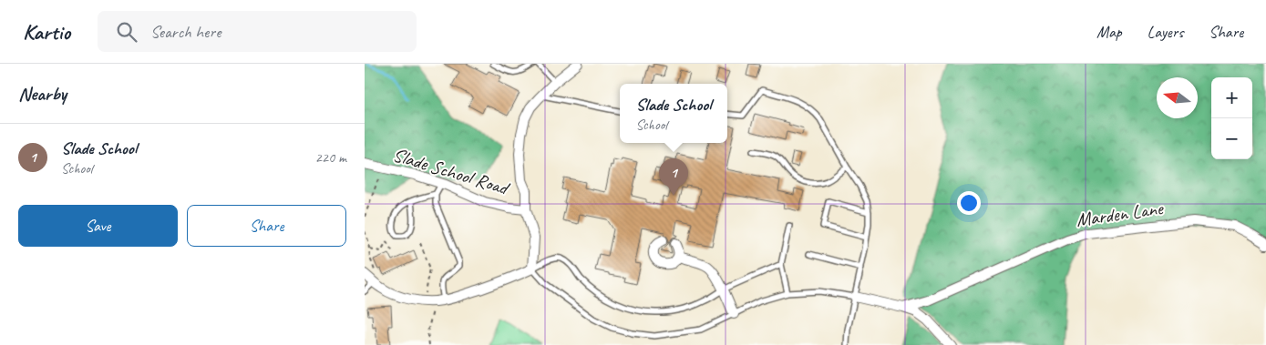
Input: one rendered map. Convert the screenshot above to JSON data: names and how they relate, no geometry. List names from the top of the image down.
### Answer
{
  "streets": {
    "street": ["Slade School Road", "Marden Lane"]
  },
  "north": "left",
  "page": {
    "header": "Kartio",
    "search": "Search here",
    "nav": ["Map", "Layers", "Share"],
    "heading": "Nearby",
    "map_buttons": ["+", "−"],
    "popup": ["Slade School", "School"],
    "list": [
      {
        "mark": "1",
        "name": "Slade School",
        "note": "School",
        "value": "220 m"
      }
    ],
    "pins": "1",
    "buttons": ["Save", "Share"]
  }
}
